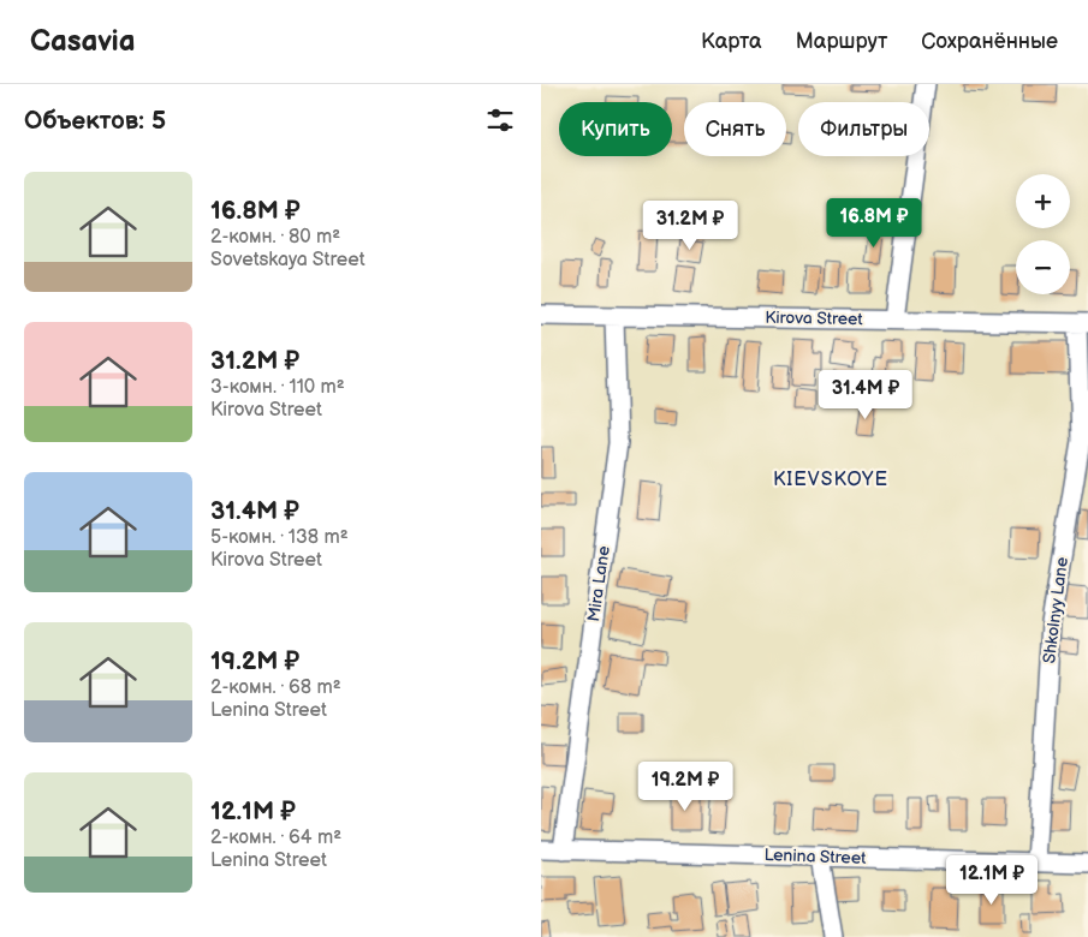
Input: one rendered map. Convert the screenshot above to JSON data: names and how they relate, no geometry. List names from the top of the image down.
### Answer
{
  "streets": {
    "street": [
      "Kirova Street",
      "Mira Lane",
      "Shkolnyy Lane",
      "Lenina Street"
    ]
  },
  "crossings": [
    ["Kirova Street", "Mira Lane"],
    ["Kirova Street", "Shkolnyy Lane"],
    ["Mira Lane", "Lenina Street"],
    ["Shkolnyy Lane", "Lenina Street"]
  ],
  "districts": ["KIEVSKOYE"],
  "page": {
    "header": "Casavia",
    "nav": ["Карта", "Маршрут", "Сохранённые"],
    "heading": "Объектов: 5",
    "chip": ["Купить", "Снять", "Фильтры"],
    "list": [
      {
        "name": "16.8M ₽",
        "note": "2-комн. · 80 m² · Sovetskaya Street"
      },
      {
        "name": "31.2M ₽",
        "note": "3-комн. · 110 m² · Kirova Street"
      },
      {
        "name": "31.4M ₽",
        "note": "5-комн. · 138 m² · Kirova Street"
      },
      {
        "name": "19.2M ₽",
        "note": "2-комн. · 68 m² · Lenina Street"
      },
      {
        "name": "12.1M ₽",
        "note": "2-комн. · 64 m² · Lenina Street"
      }
    ],
    "map_buttons": ["+", "−"],
    "price": [
      "16.8M ₽",
      "31.2M ₽",
      "31.4M ₽",
      "19.2M ₽",
      "12.1M ₽"
    ]
  }
}
